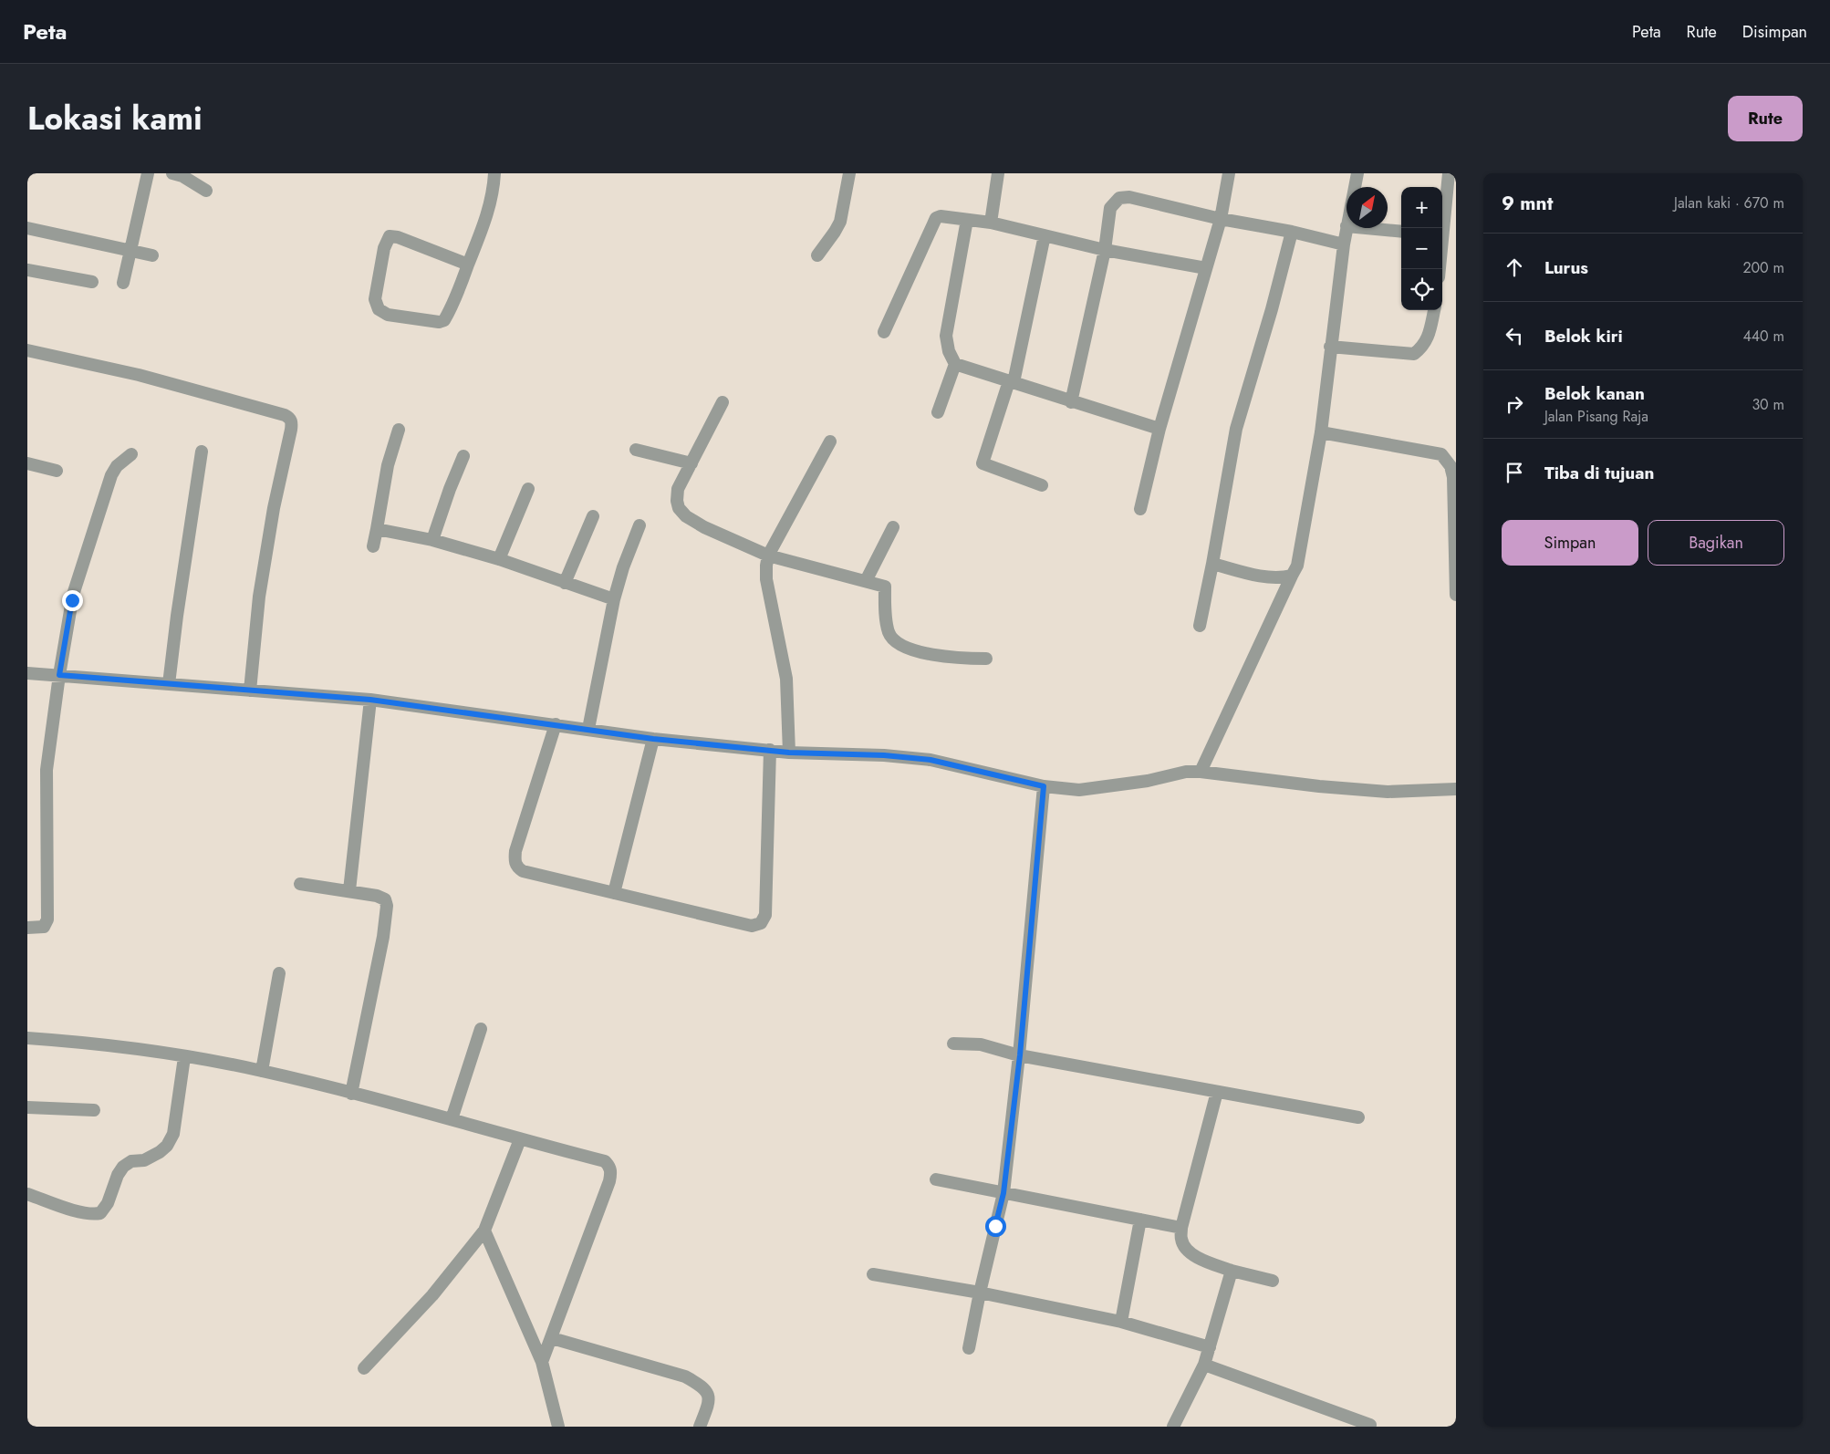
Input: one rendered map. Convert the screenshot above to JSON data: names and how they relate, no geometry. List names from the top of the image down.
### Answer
{
  "north": "top right",
  "page": {
    "header": "Peta",
    "nav": ["Peta", "Rute", "Disimpan"],
    "title": "Lokasi kami",
    "buttons": [
      "Rute",
      ["Simpan", "Bagikan"]
    ],
    "heading": ["9 mnt", "Jalan kaki · 670 m"],
    "map_buttons": ["+", "−"],
    "list": [
      ["Lurus", "200 m"],
      ["Belok kiri", "440 m"],
      ["Belok kanan", "Jalan Pisang Raja", "30 m"],
      "Tiba di tujuan"
    ]
  }
}
